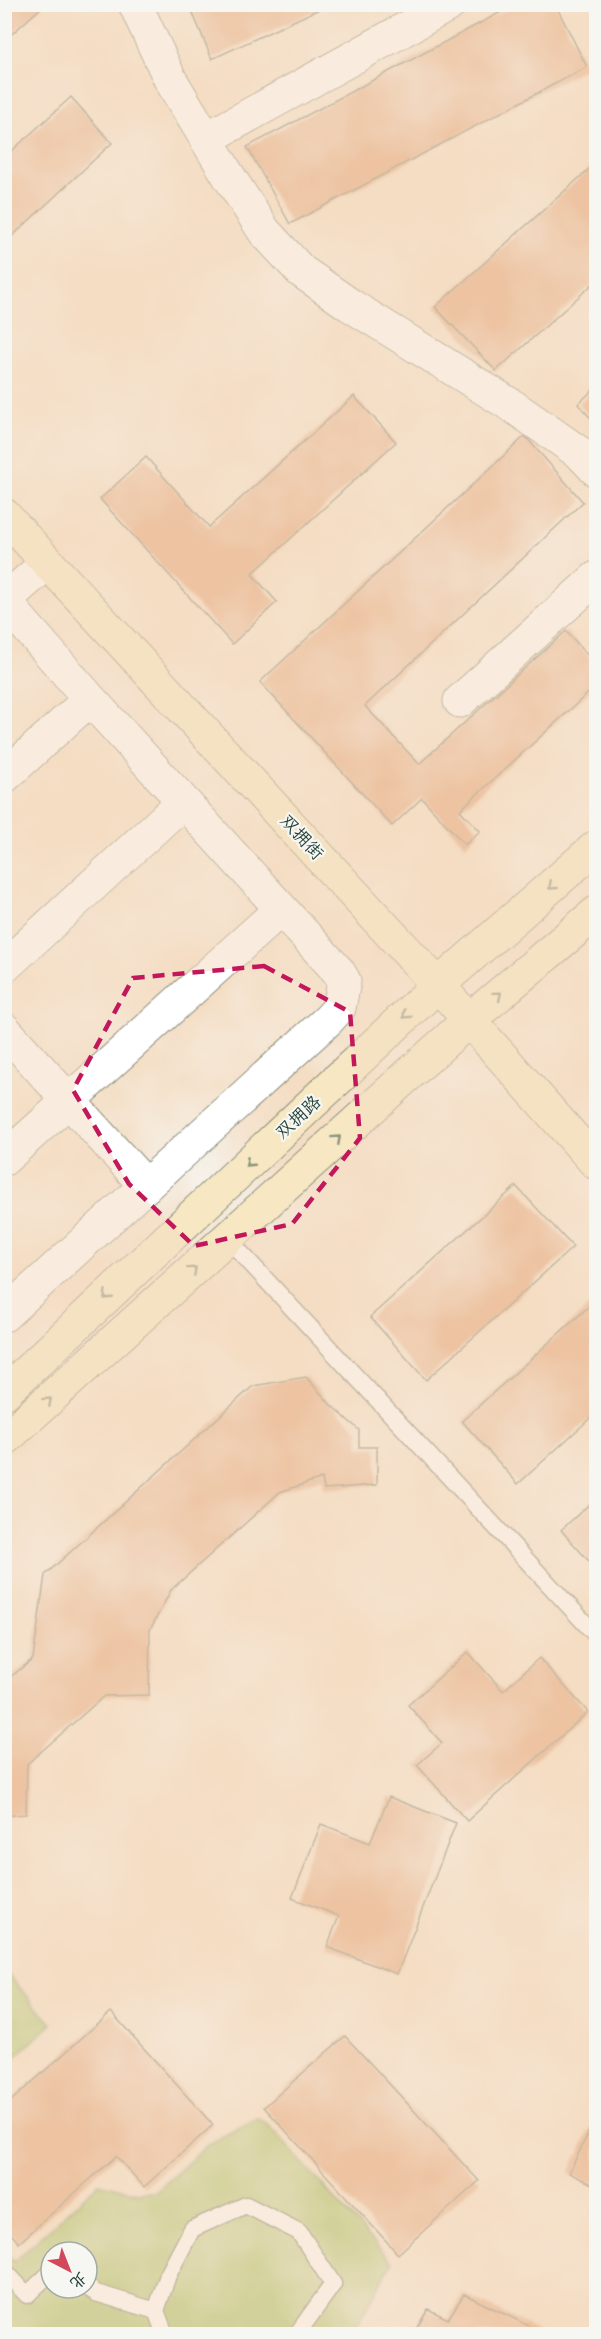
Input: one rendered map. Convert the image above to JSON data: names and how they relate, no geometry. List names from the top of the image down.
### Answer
{
  "streets": {
    "main road": ["双拥街", "双拥路"]
  },
  "crossings": [
    ["双拥街", "双拥路"]
  ],
  "north": "bottom right"
}
